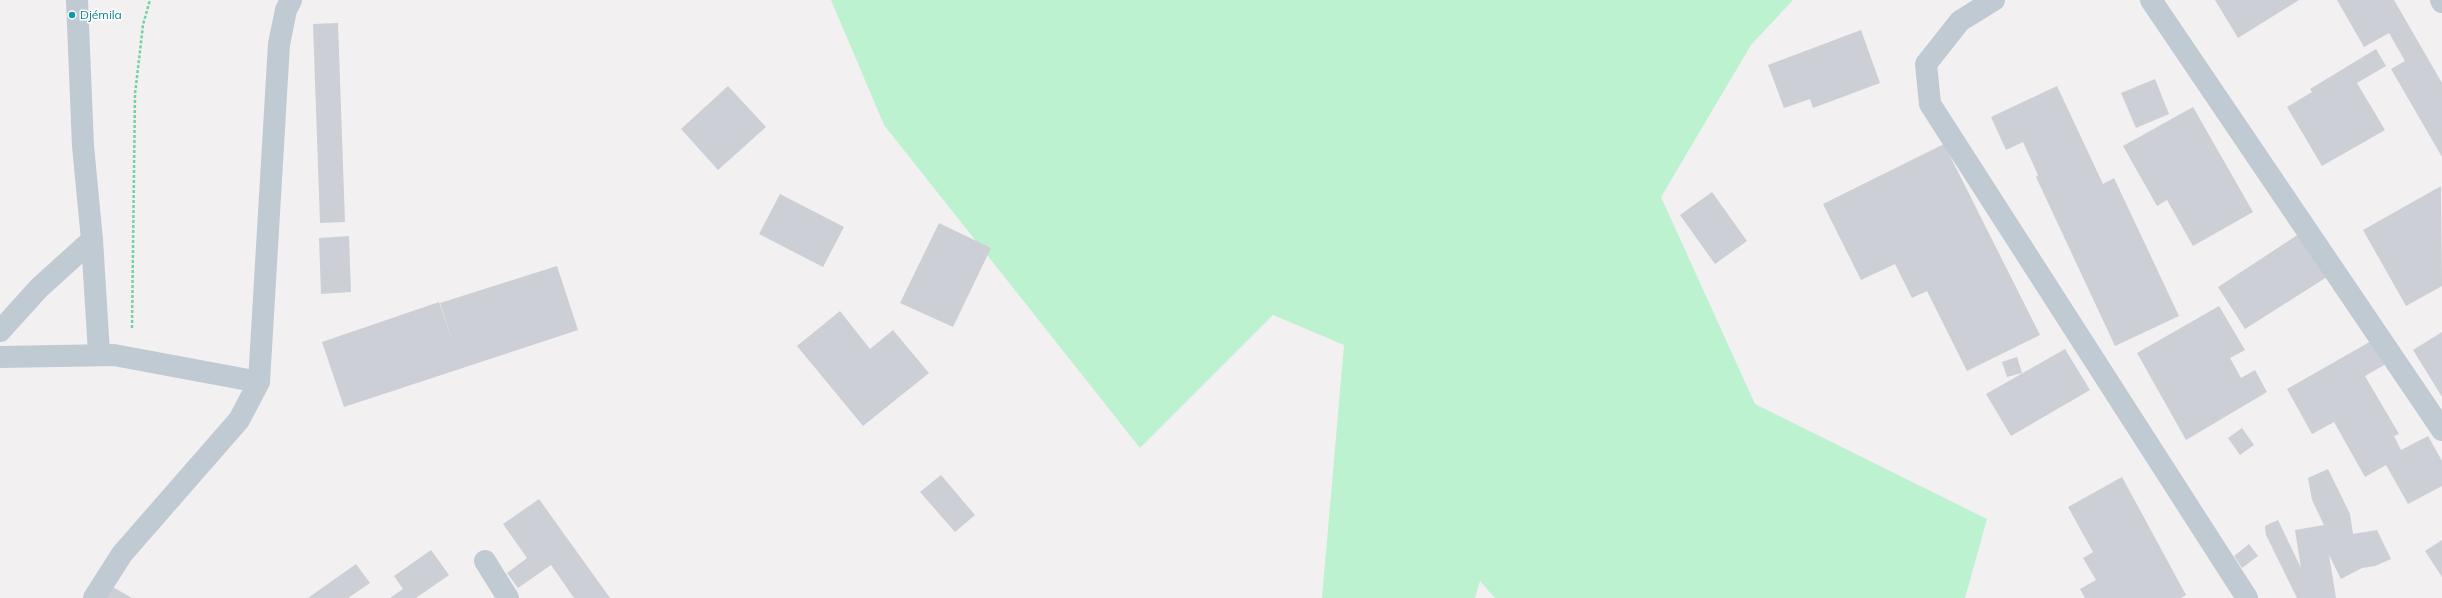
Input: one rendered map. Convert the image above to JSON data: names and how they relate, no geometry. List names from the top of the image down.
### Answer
{
  "places": ["Djémila"]
}
